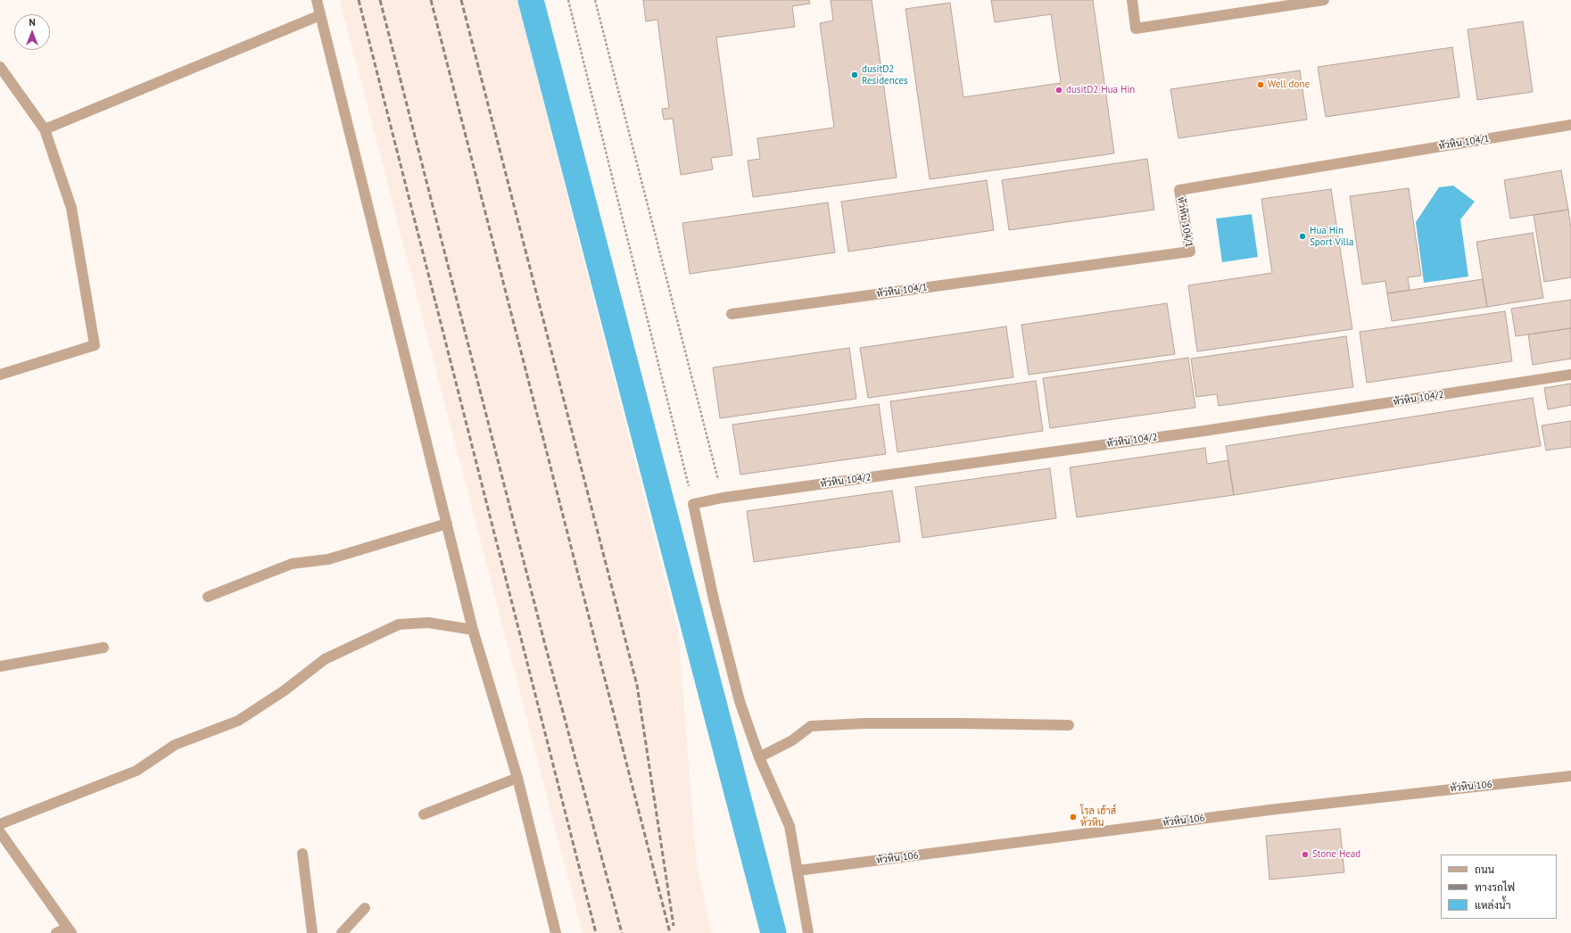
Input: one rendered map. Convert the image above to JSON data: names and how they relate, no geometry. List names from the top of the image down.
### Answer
{
  "streets": {
    "street": ["หัวหิน 104/1", "หัวหิน 104/2", "หัวหิน 106"]
  },
  "places": [
    "dusitD2 Residences",
    "Well done",
    "dusitD2 Hua Hin",
    "Hua Hin Sport Villa",
    "โรล เฮ้าส์ หัวหิน",
    "Stone Head"
  ],
  "legend": ["ถนน", "ทางรถไฟ", "แหล่งน้ำ"],
  "north": "top"
}
